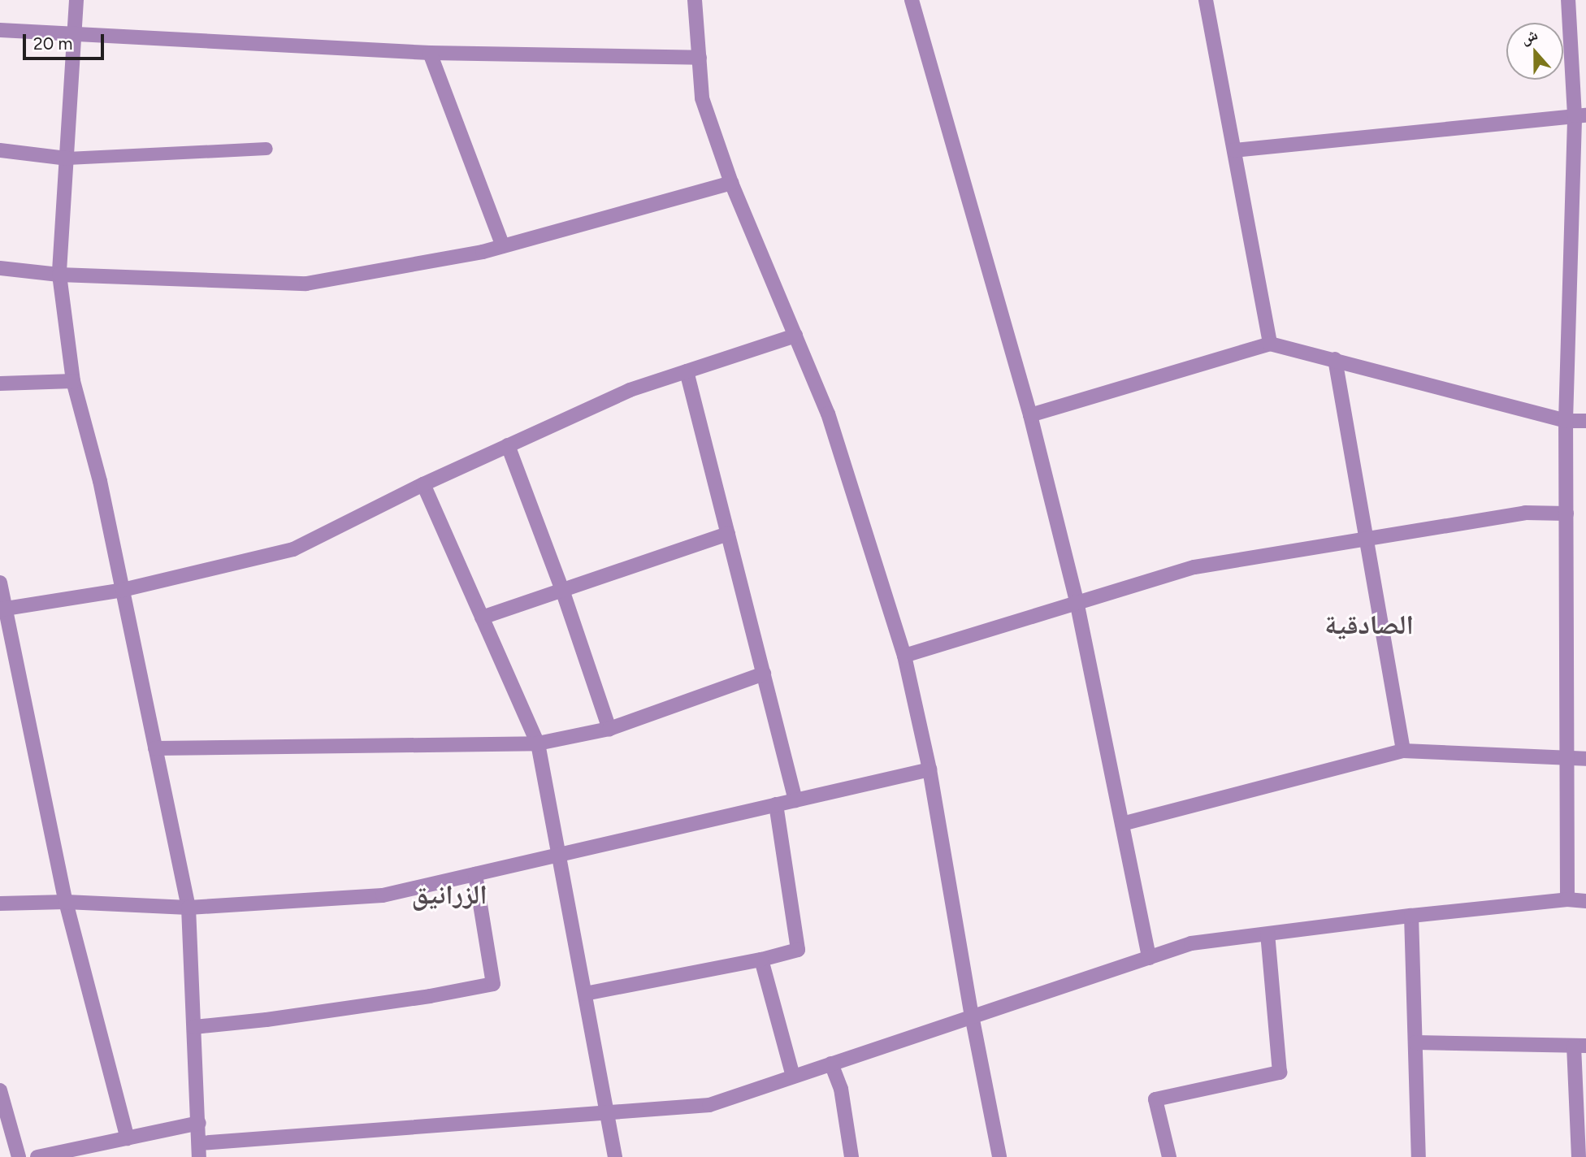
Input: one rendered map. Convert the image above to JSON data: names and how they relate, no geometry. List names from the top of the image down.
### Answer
{
  "districts": ["الصادقية", "الزرانيق"],
  "scale_bar": "20 m",
  "north": "top"
}
